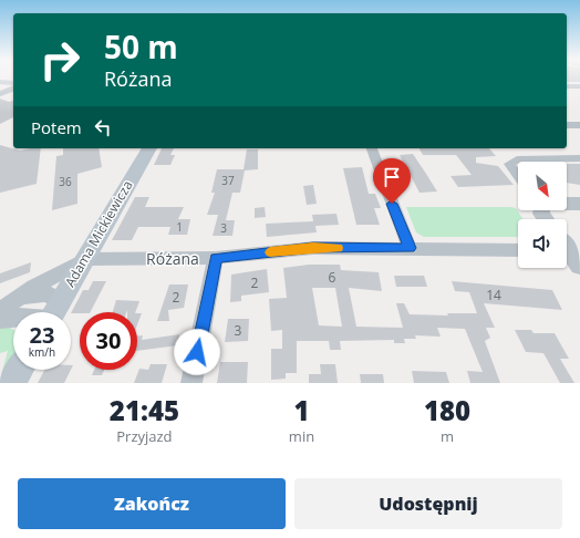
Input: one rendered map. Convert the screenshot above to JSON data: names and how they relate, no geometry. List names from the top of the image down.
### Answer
{
  "streets": {
    "main road": ["Adama Mickiewicza"],
    "street": ["Różana"]
  },
  "crossings": [
    ["Adama Mickiewicza", "Różana"]
  ],
  "house_numbers": [
    "37",
    "36",
    "1",
    "3",
    "6",
    "2",
    "14",
    "2",
    "3"
  ],
  "north": "bottom right",
  "page": {
    "turn": ["50 m", "Różana"],
    "then": "Potem",
    "speed": "23 km/h",
    "limit": "30",
    "eta": [
      "21:45",
      "Przyjazd",
      "1",
      "min",
      "180",
      "m"
    ],
    "buttons": ["Zakończ", "Udostępnij"]
  }
}
